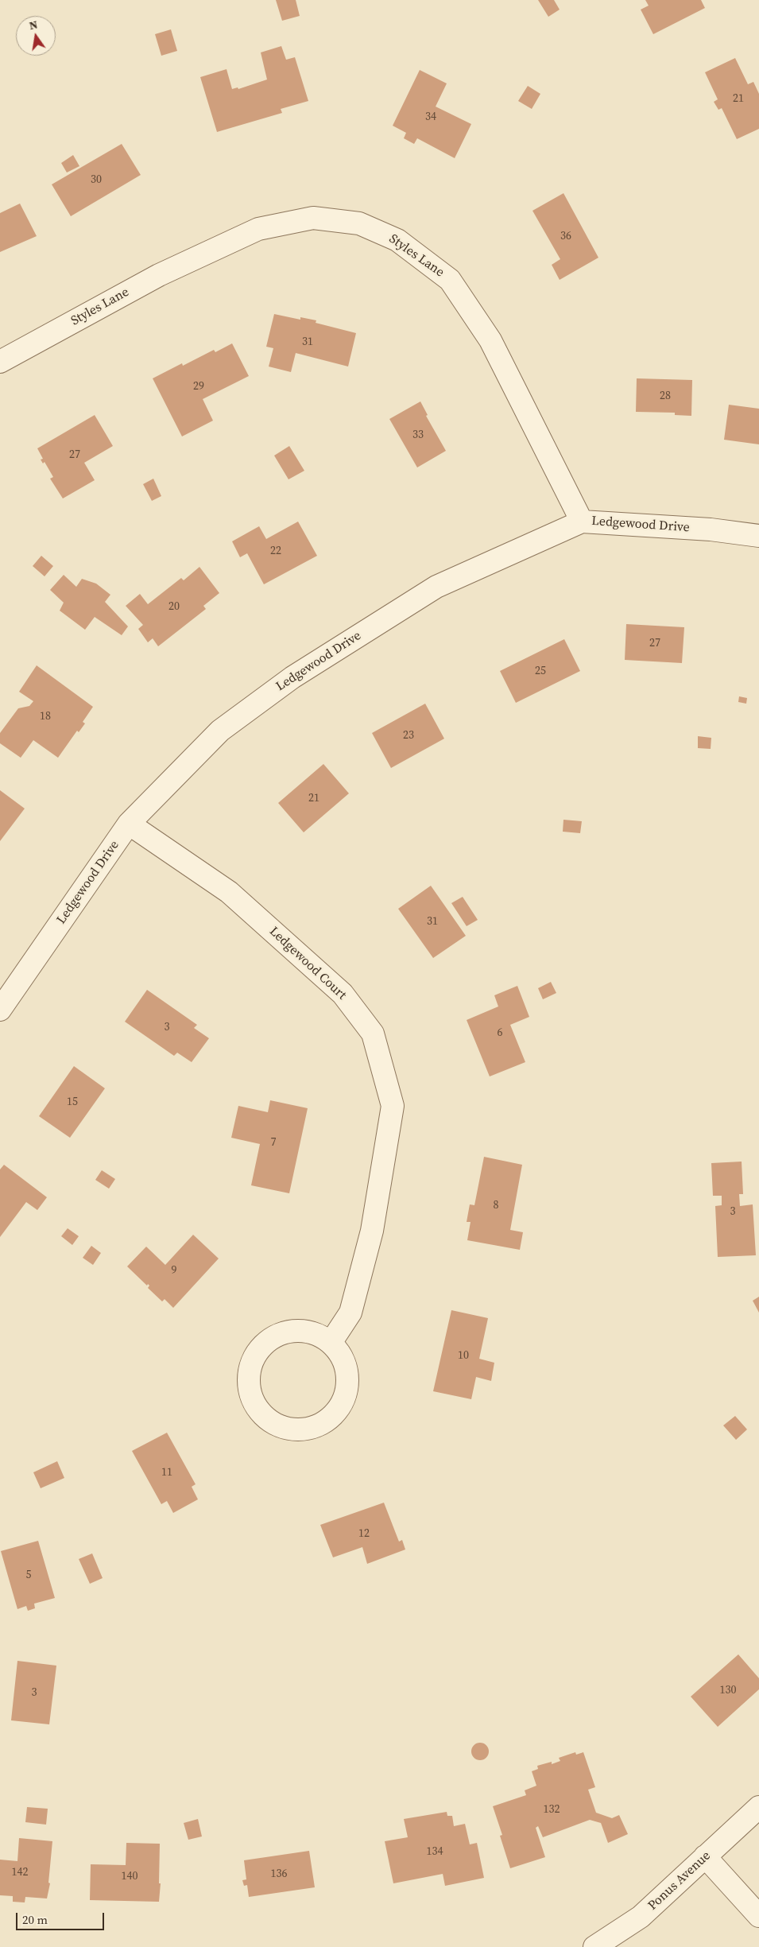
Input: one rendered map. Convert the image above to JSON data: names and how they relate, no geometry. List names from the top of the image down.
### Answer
{
  "streets": {
    "street": [
      "Styles Lane",
      "Ledgewood Drive",
      "Ledgewood Court",
      "Ponus Avenue"
    ]
  },
  "crossings": [
    ["Styles Lane", "Ledgewood Drive"],
    ["Ledgewood Drive", "Ledgewood Court"]
  ],
  "house_numbers": [
    "21",
    "34",
    "30",
    "36",
    "31",
    "29",
    "28",
    "33",
    "27",
    "22",
    "20",
    "27",
    "25",
    "18",
    "23",
    "21",
    "31",
    "3",
    "6",
    "15",
    "7",
    "8",
    "3",
    "9",
    "10",
    "11",
    "12",
    "5",
    "130",
    "3",
    "132",
    "134",
    "142",
    "136",
    "140"
  ],
  "scale_bar": "20 m",
  "north": "top"
}
